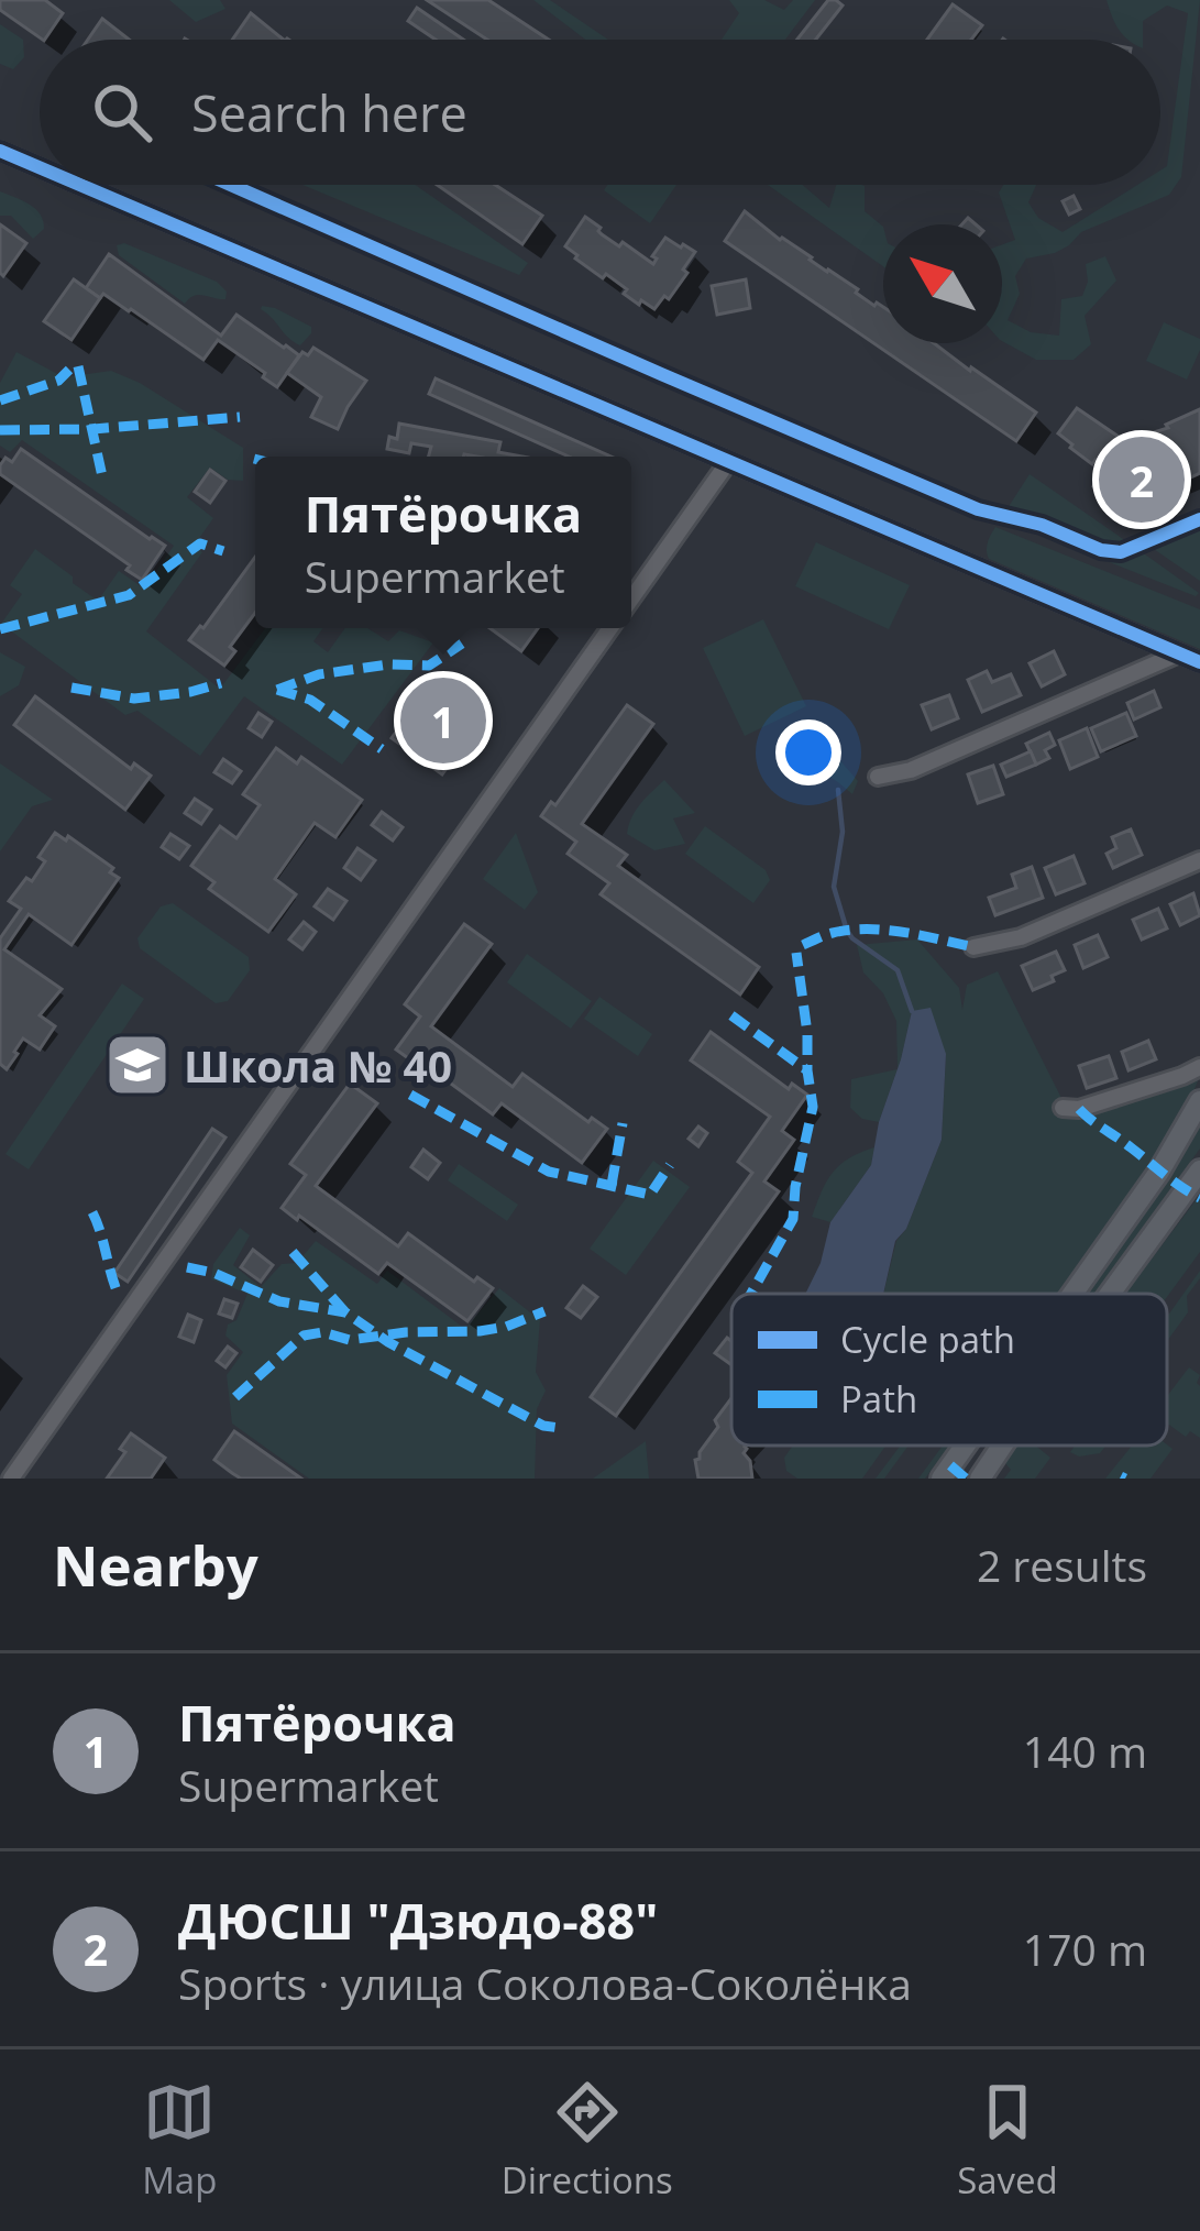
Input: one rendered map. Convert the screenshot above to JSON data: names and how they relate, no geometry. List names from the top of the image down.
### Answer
{
  "places": {
    "school or university": ["Школа № 40"]
  },
  "legend": ["Cycle path", "Path"],
  "north": "top left",
  "page": {
    "search": "Search here",
    "pins": ["2", "1"],
    "popup": ["Пятёрочка", "Supermarket"],
    "heading": ["Nearby", "2 results"],
    "list": [
      {
        "mark": "1",
        "name": "Пятёрочка",
        "note": "Supermarket",
        "value": "140 m"
      },
      {
        "mark": "2",
        "name": "ДЮСШ \"Дзюдо-88\"",
        "note": "Sports · улица Соколова-Соколёнка",
        "value": "170 m"
      }
    ],
    "nav": ["Map", "Directions", "Saved"]
  }
}
